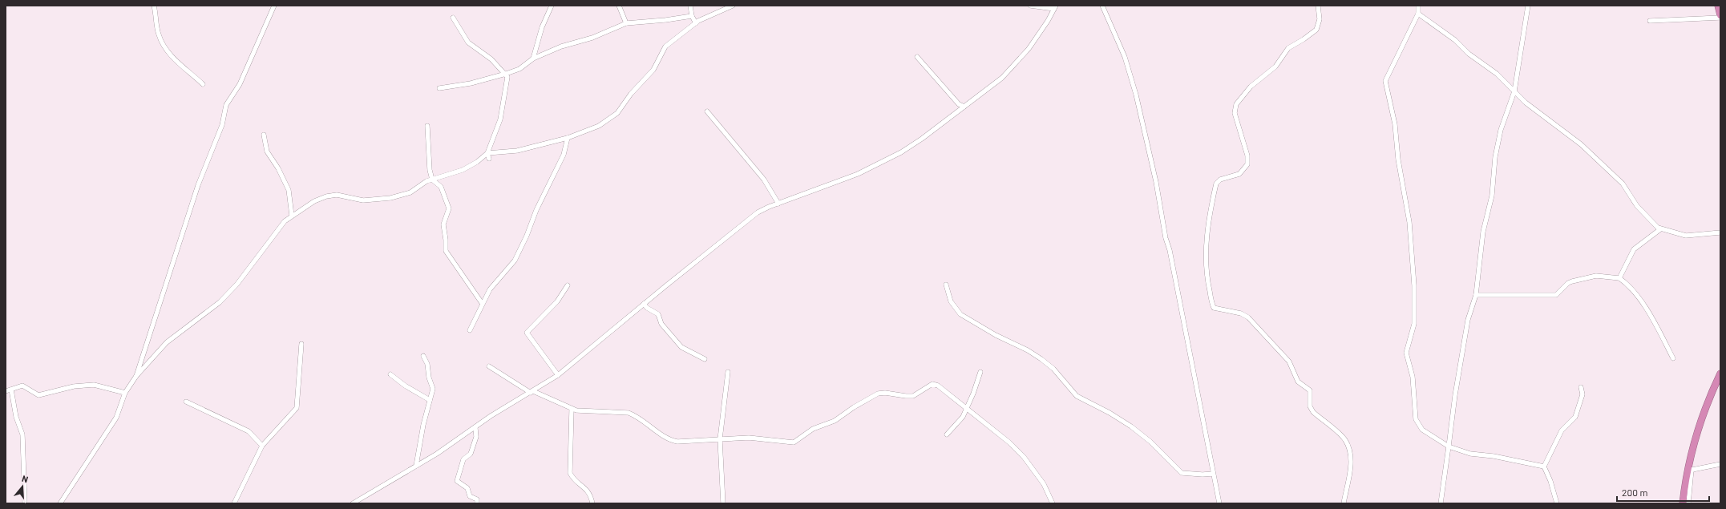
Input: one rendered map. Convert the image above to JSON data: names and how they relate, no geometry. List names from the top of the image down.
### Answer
{
  "scale_bar": "200 m",
  "north": "top"
}
